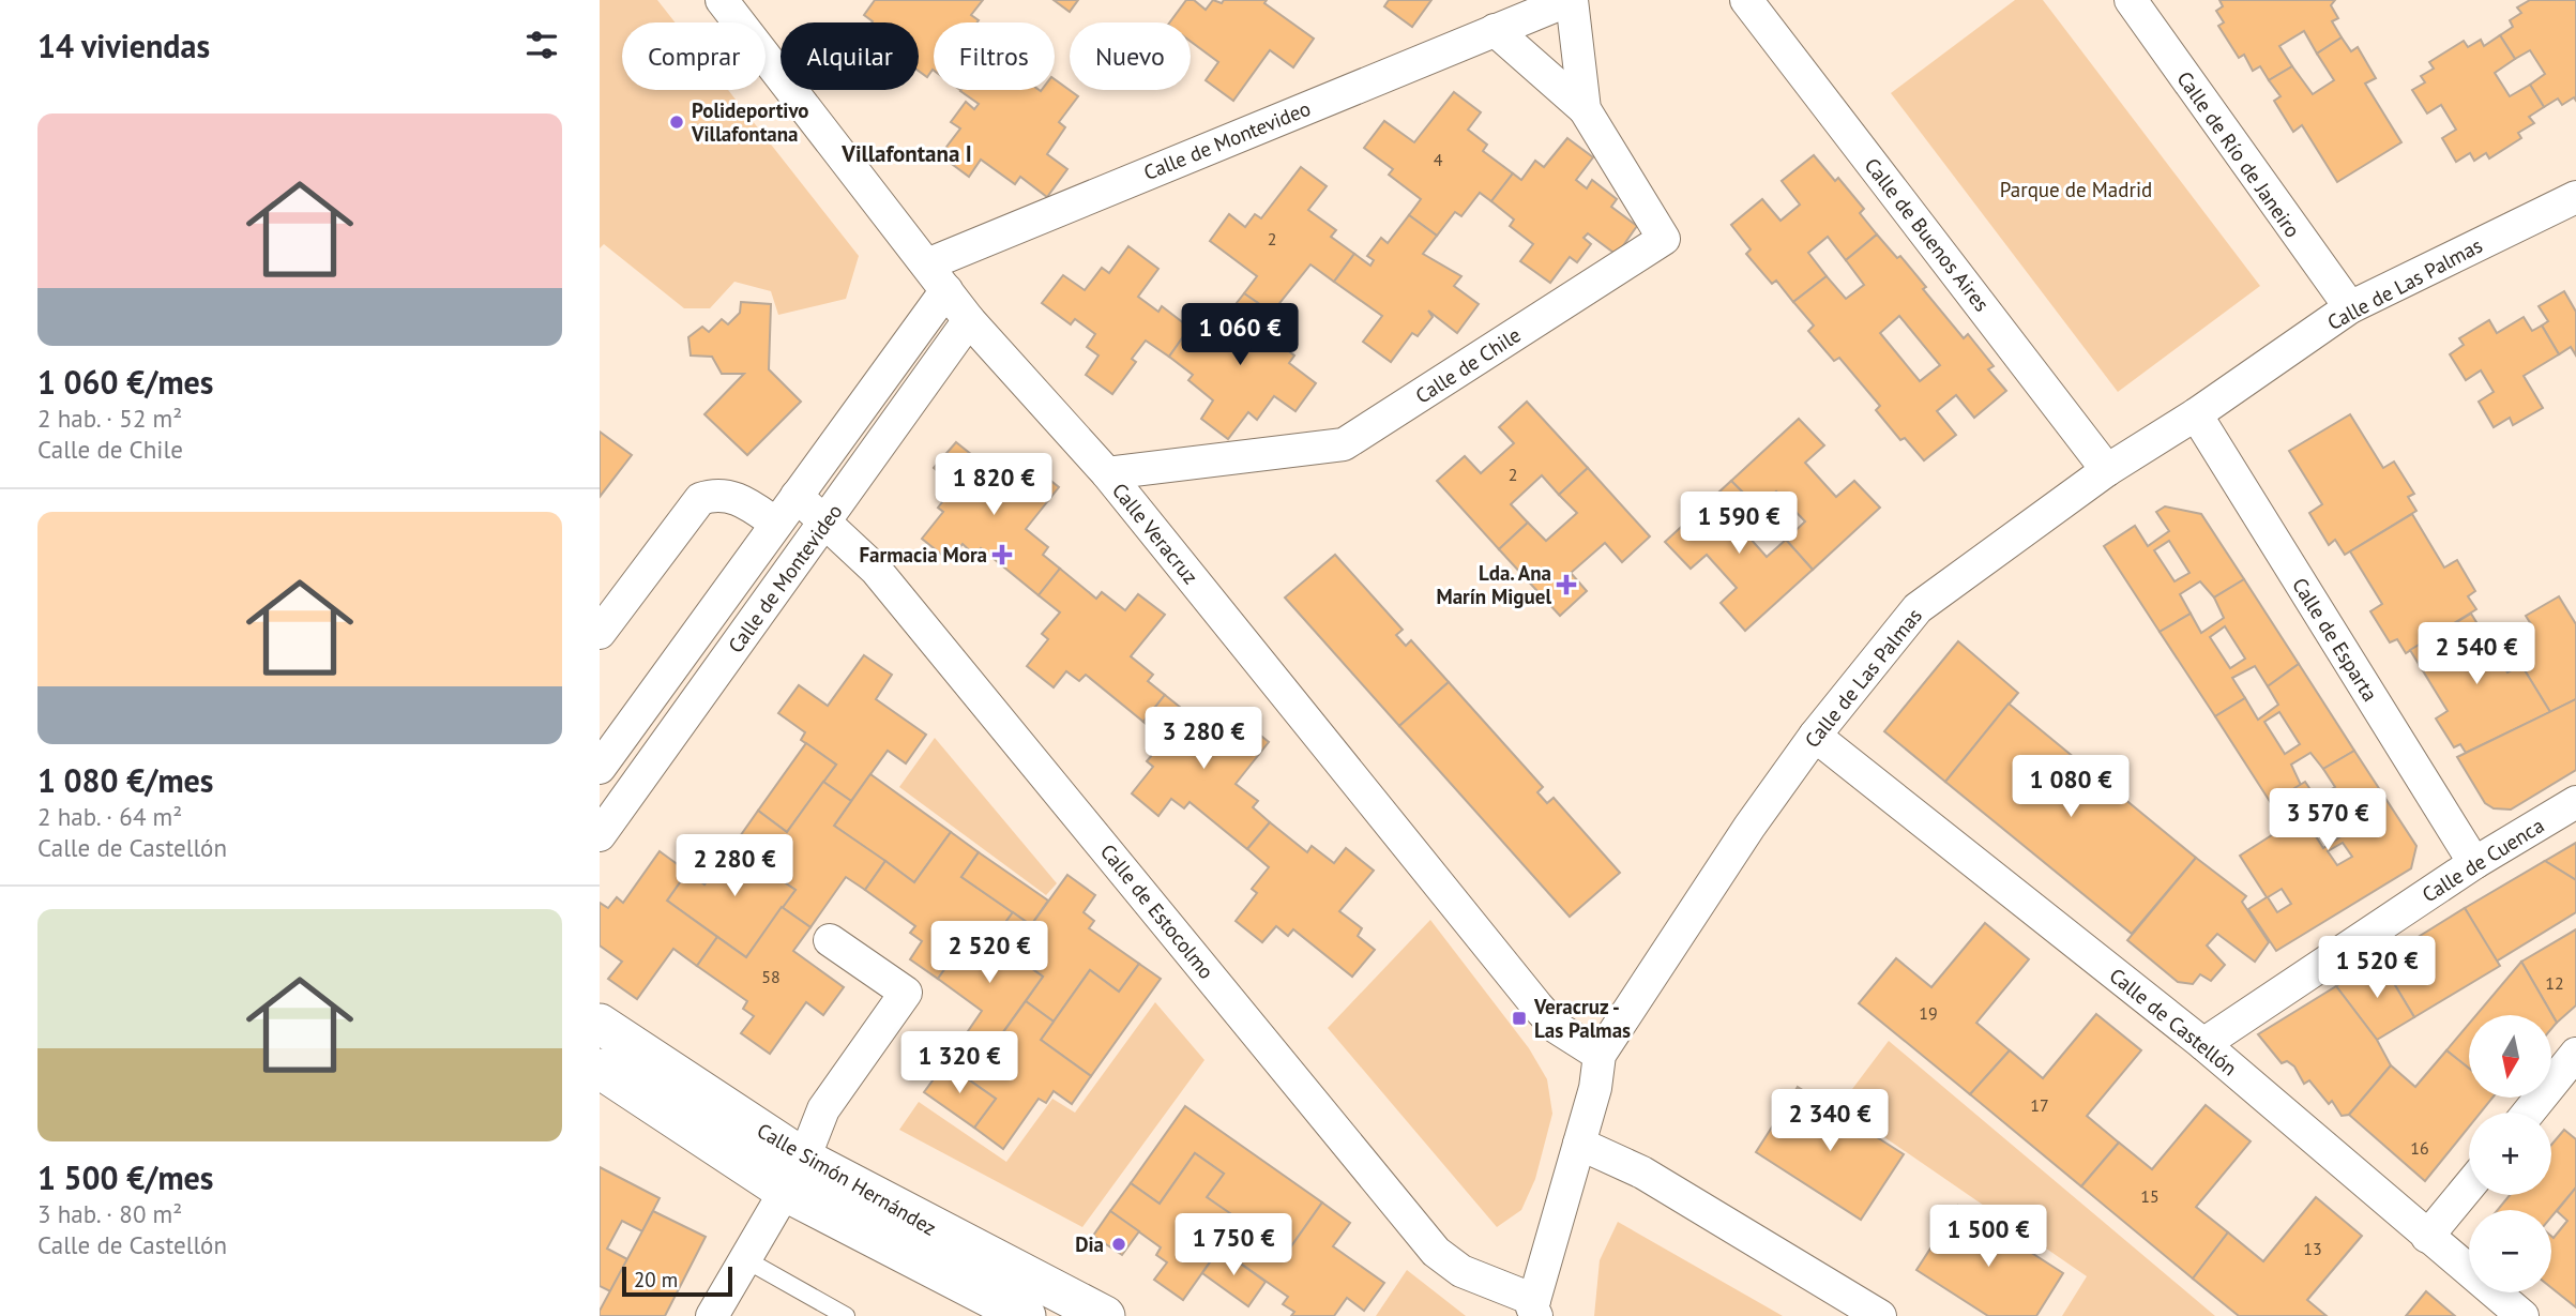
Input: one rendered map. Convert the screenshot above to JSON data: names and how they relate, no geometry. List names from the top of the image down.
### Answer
{
  "streets": {
    "street": [
      "Calle de Montevideo",
      "Calle de Río de Janeiro",
      "Calle de Buenos Aires",
      "Calle de Las Palmas",
      "Calle de Chile",
      "Calle Veracruz",
      "Calle de Esparta",
      "Calle de Cuenca",
      "Calle de Estocolmo",
      "Calle de Castellón",
      "Calle Simón Hernández"
    ]
  },
  "crossings": [
    ["Calle de Montevideo", "Calle de Chile"],
    ["Calle de Montevideo", "Calle Veracruz"],
    ["Calle de Montevideo", "Calle de Estocolmo"],
    ["Calle de Río de Janeiro", "Calle de Las Palmas"],
    ["Calle de Buenos Aires", "Calle de Las Palmas"],
    ["Calle de Las Palmas", "Calle Veracruz"],
    ["Calle de Las Palmas", "Calle de Esparta"],
    ["Calle de Las Palmas", "Calle de Estocolmo"],
    ["Calle de Las Palmas", "Calle de Castellón"],
    ["Calle de Chile", "Calle Veracruz"],
    ["Calle de Esparta", "Calle de Cuenca"],
    ["Calle de Cuenca", "Calle de Castellón"]
  ],
  "districts": ["Villafontana I"],
  "parks": ["Parque de Madrid"],
  "places": {
    "other": ["Polideportivo Villafontana", "Dia"],
    "health": ["Farmacia Mora", "Lda. Ana Marín Miguel"],
    "transit": ["Veracruz - Las Palmas"]
  },
  "house_numbers": [
    "4",
    "2",
    "2",
    "58",
    "12",
    "19",
    "17",
    "16",
    "15",
    "13"
  ],
  "scale_bar": "20 m",
  "north": "bottom",
  "page": {
    "heading": "14 viviendas",
    "chip": [
      "Comprar",
      "Alquilar",
      "Filtros",
      "Nuevo"
    ],
    "list": [
      {
        "name": "1 060 €/mes",
        "note": "2 hab. · 52 m² · Calle de Chile"
      },
      {
        "name": "1 080 €/mes",
        "note": "2 hab. · 64 m² · Calle de Castellón"
      },
      {
        "name": "1 500 €/mes",
        "note": "3 hab. · 80 m² · Calle de Castellón"
      }
    ],
    "price": [
      "1 060 €",
      "1 820 €",
      "1 590 €",
      "2 540 €",
      "3 280 €",
      "1 080 €",
      "3 570 €",
      "2 280 €",
      "2 520 €",
      "1 520 €",
      "1 320 €",
      "2 340 €",
      "1 500 €",
      "1 750 €"
    ],
    "map_buttons": ["+", "−"],
    "scale": "20 m"
  }
}
